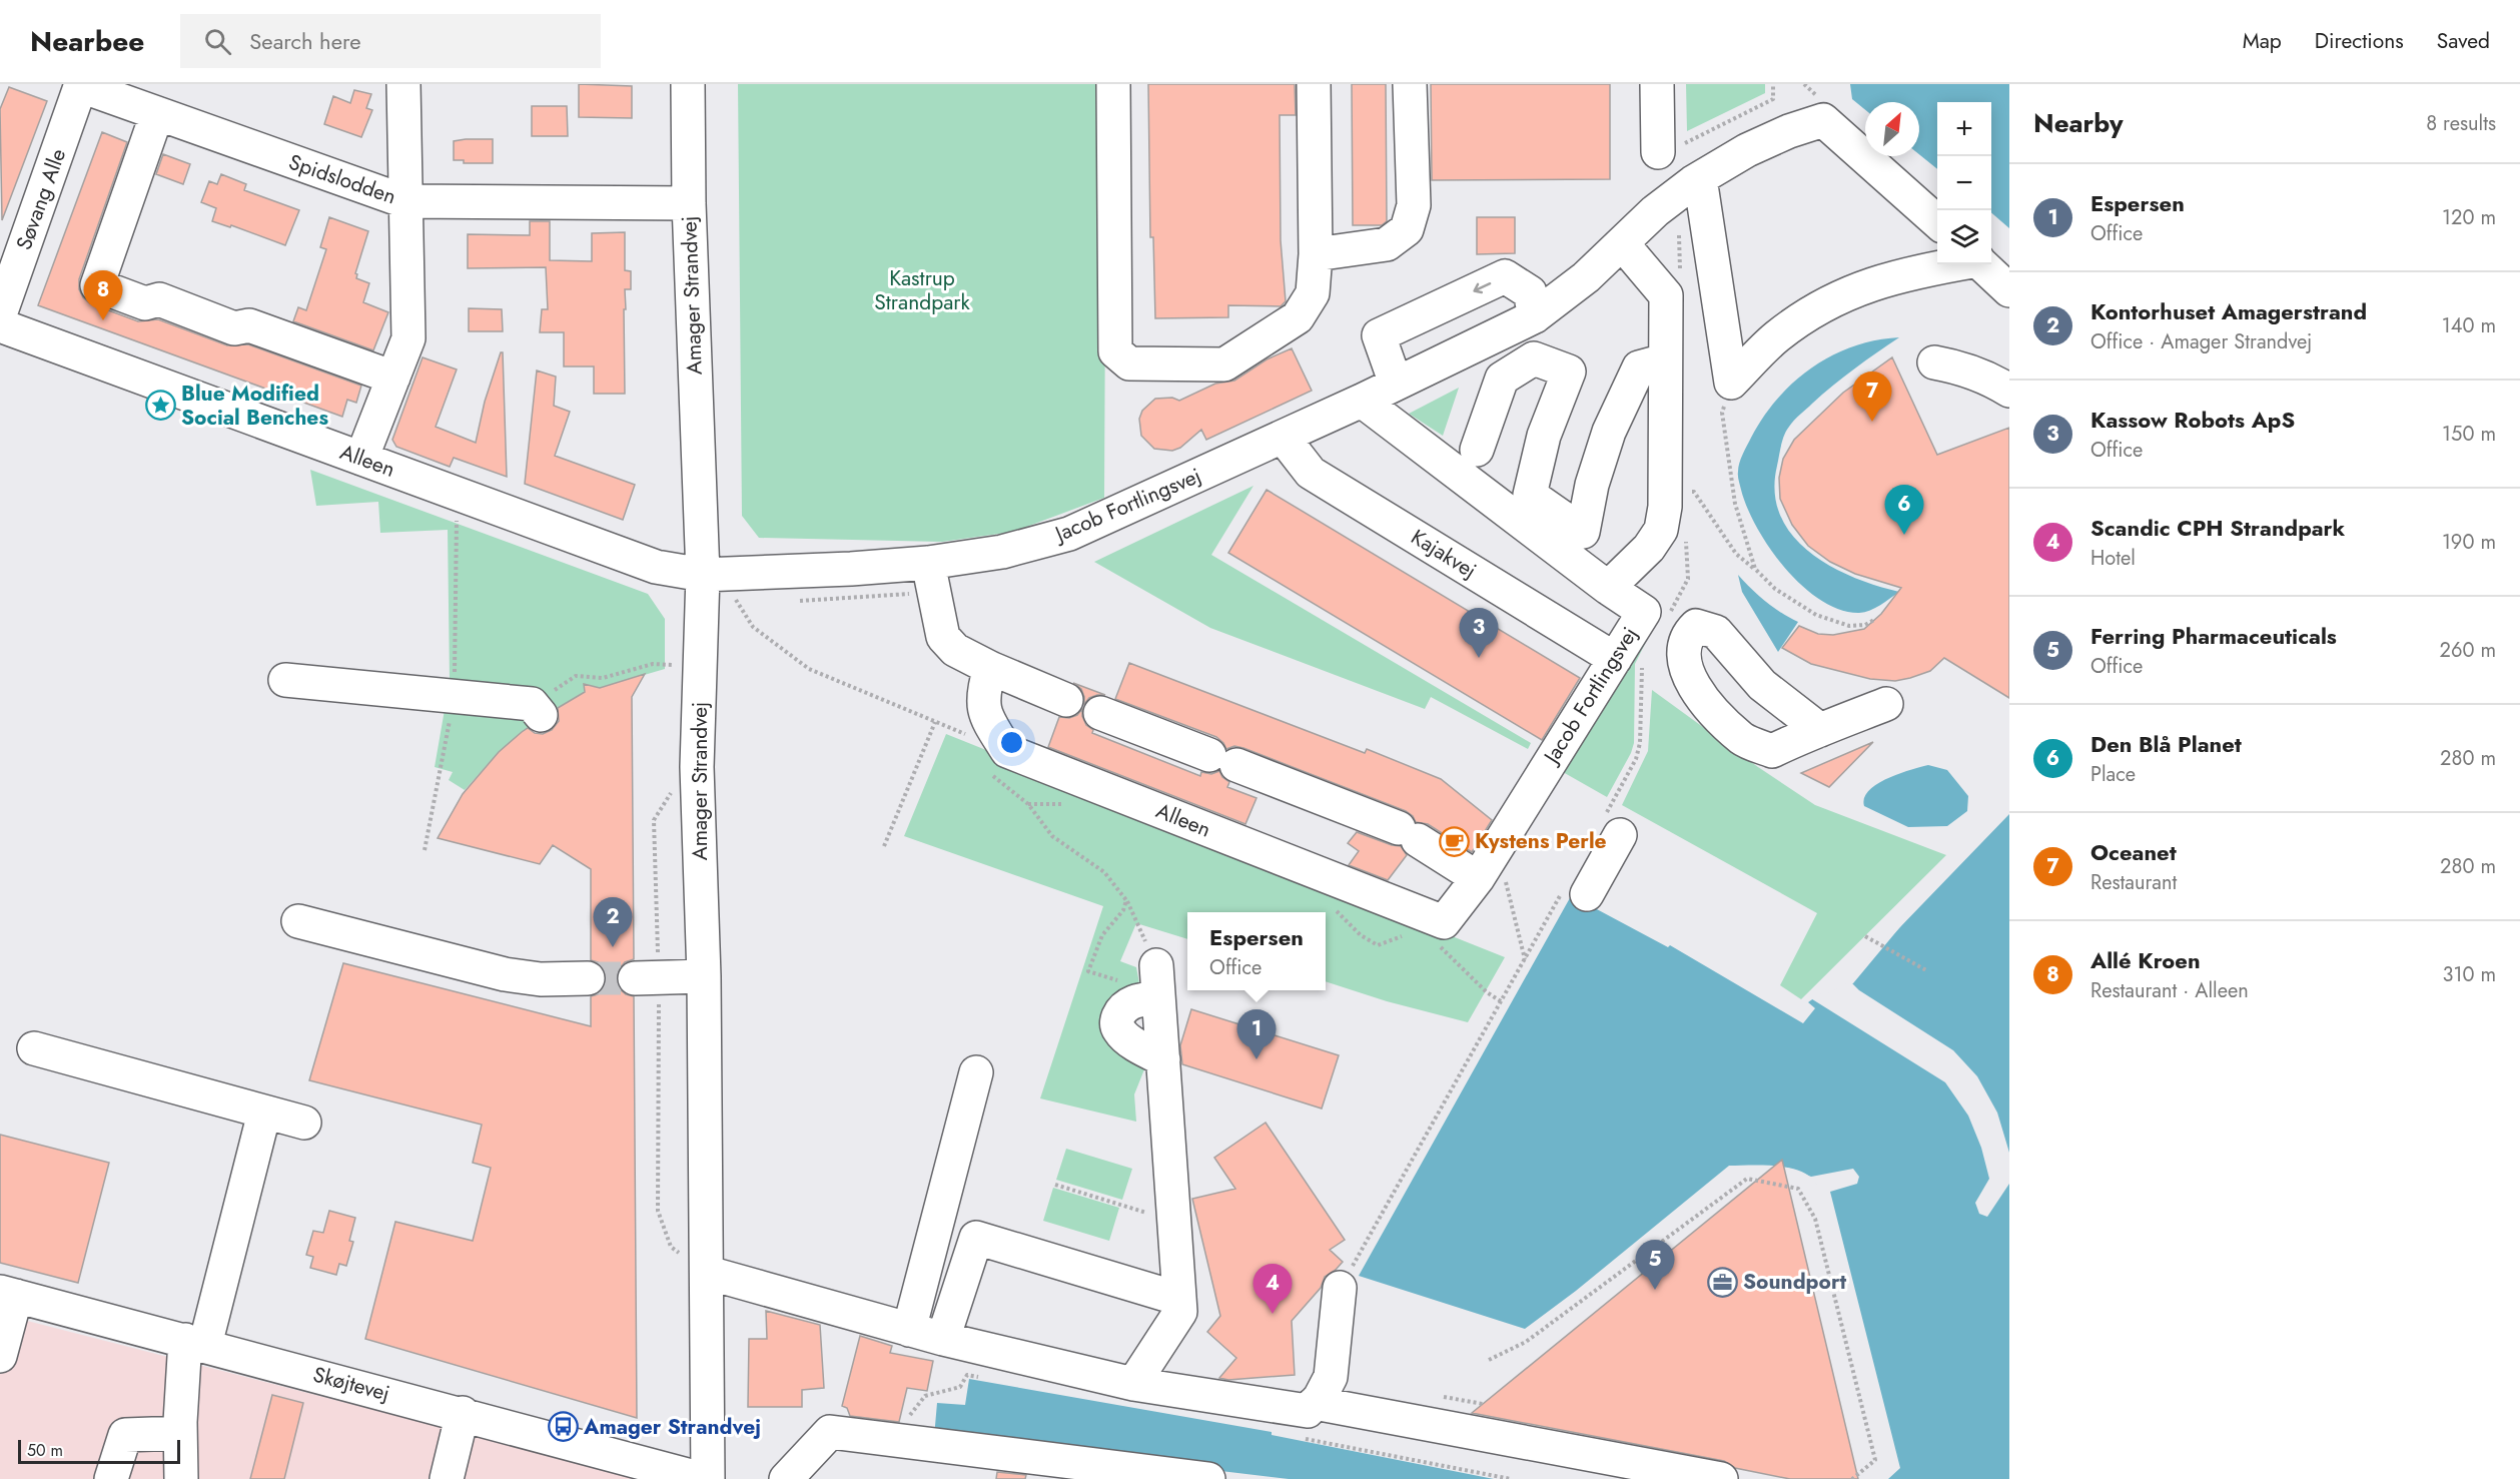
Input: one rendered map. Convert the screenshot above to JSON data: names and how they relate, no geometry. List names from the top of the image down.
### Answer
{
  "streets": {
    "street": [
      "Spidslodden",
      "Søvang Alle",
      "Amager Strandvej",
      "Alleen",
      "Jacob Fortlingsvej",
      "Kajakvej",
      "Skøjtevej"
    ]
  },
  "crossings": [
    ["Spidslodden", "Søvang Alle"],
    ["Spidslodden", "Amager Strandvej"],
    ["Amager Strandvej", "Alleen"],
    ["Amager Strandvej", "Jacob Fortlingsvej"],
    ["Alleen", "Jacob Fortlingsvej"],
    ["Jacob Fortlingsvej", "Kajakvej"]
  ],
  "parks": ["Kastrup Strandpark"],
  "places": {
    "place": ["Blue Modified Social Benches"],
    "cafe": ["Kystens Perle"],
    "office": ["Soundport"],
    "bus stop": ["Amager Strandvej"]
  },
  "scale_bar": "50 m",
  "north": "top right",
  "page": {
    "header": "Nearbee",
    "search": "Search here",
    "nav": ["Map", "Directions", "Saved"],
    "heading": ["Nearby", "8 results"],
    "map_buttons": ["+", "−"],
    "list": [
      {
        "mark": "1",
        "name": "Espersen",
        "note": "Office",
        "value": "120 m"
      },
      {
        "mark": "2",
        "name": "Kontorhuset Amagerstrand",
        "note": "Office · Amager Strandvej",
        "value": "140 m"
      },
      {
        "mark": "3",
        "name": "Kassow Robots ApS",
        "note": "Office",
        "value": "150 m"
      },
      {
        "mark": "4",
        "name": "Scandic CPH Strandpark",
        "note": "Hotel",
        "value": "190 m"
      },
      {
        "mark": "5",
        "name": "Ferring Pharmaceuticals",
        "note": "Office",
        "value": "260 m"
      },
      {
        "mark": "6",
        "name": "Den Blå Planet",
        "note": "Place",
        "value": "280 m"
      },
      {
        "mark": "7",
        "name": "Oceanet",
        "note": "Restaurant",
        "value": "280 m"
      },
      {
        "mark": "8",
        "name": "Allé Kroen",
        "note": "Restaurant · Alleen",
        "value": "310 m"
      }
    ],
    "pins": [
      "8",
      "7",
      "6",
      "3",
      "2",
      "1",
      "5",
      "4"
    ],
    "popup": ["Espersen", "Office"],
    "scale": "50 m"
  }
}
